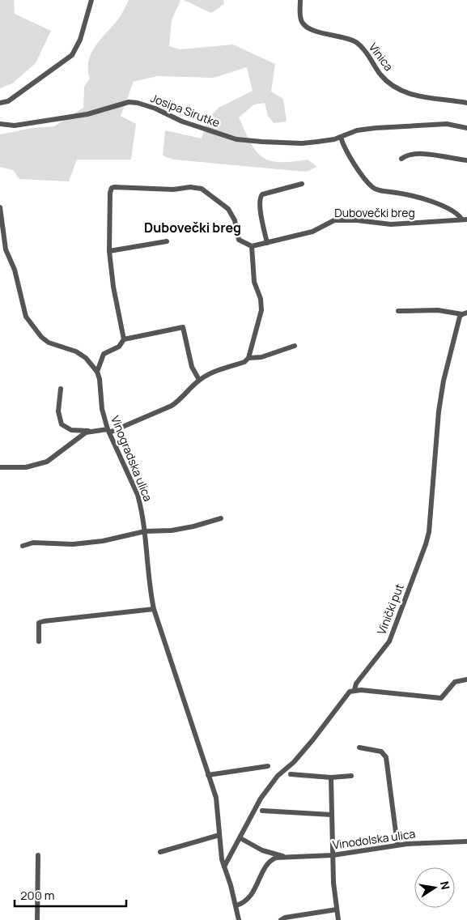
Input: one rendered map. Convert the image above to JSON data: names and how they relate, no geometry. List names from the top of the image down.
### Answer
{
  "streets": {
    "street": [
      "Vinica",
      "Josipa Sirutke",
      "Dubovečki breg",
      "Vinogradska ulica",
      "Vinički put",
      "Vinodolska ulica"
    ]
  },
  "crossings": [
    ["Josipa Sirutke", "Dubovečki breg"],
    ["Vinogradska ulica", "Vinički put"],
    ["Vinogradska ulica", "Vinodolska ulica"],
    ["Vinički put", "Vinodolska ulica"]
  ],
  "districts": ["Dubovečki breg"],
  "scale_bar": "200 m",
  "north": "right"
}
